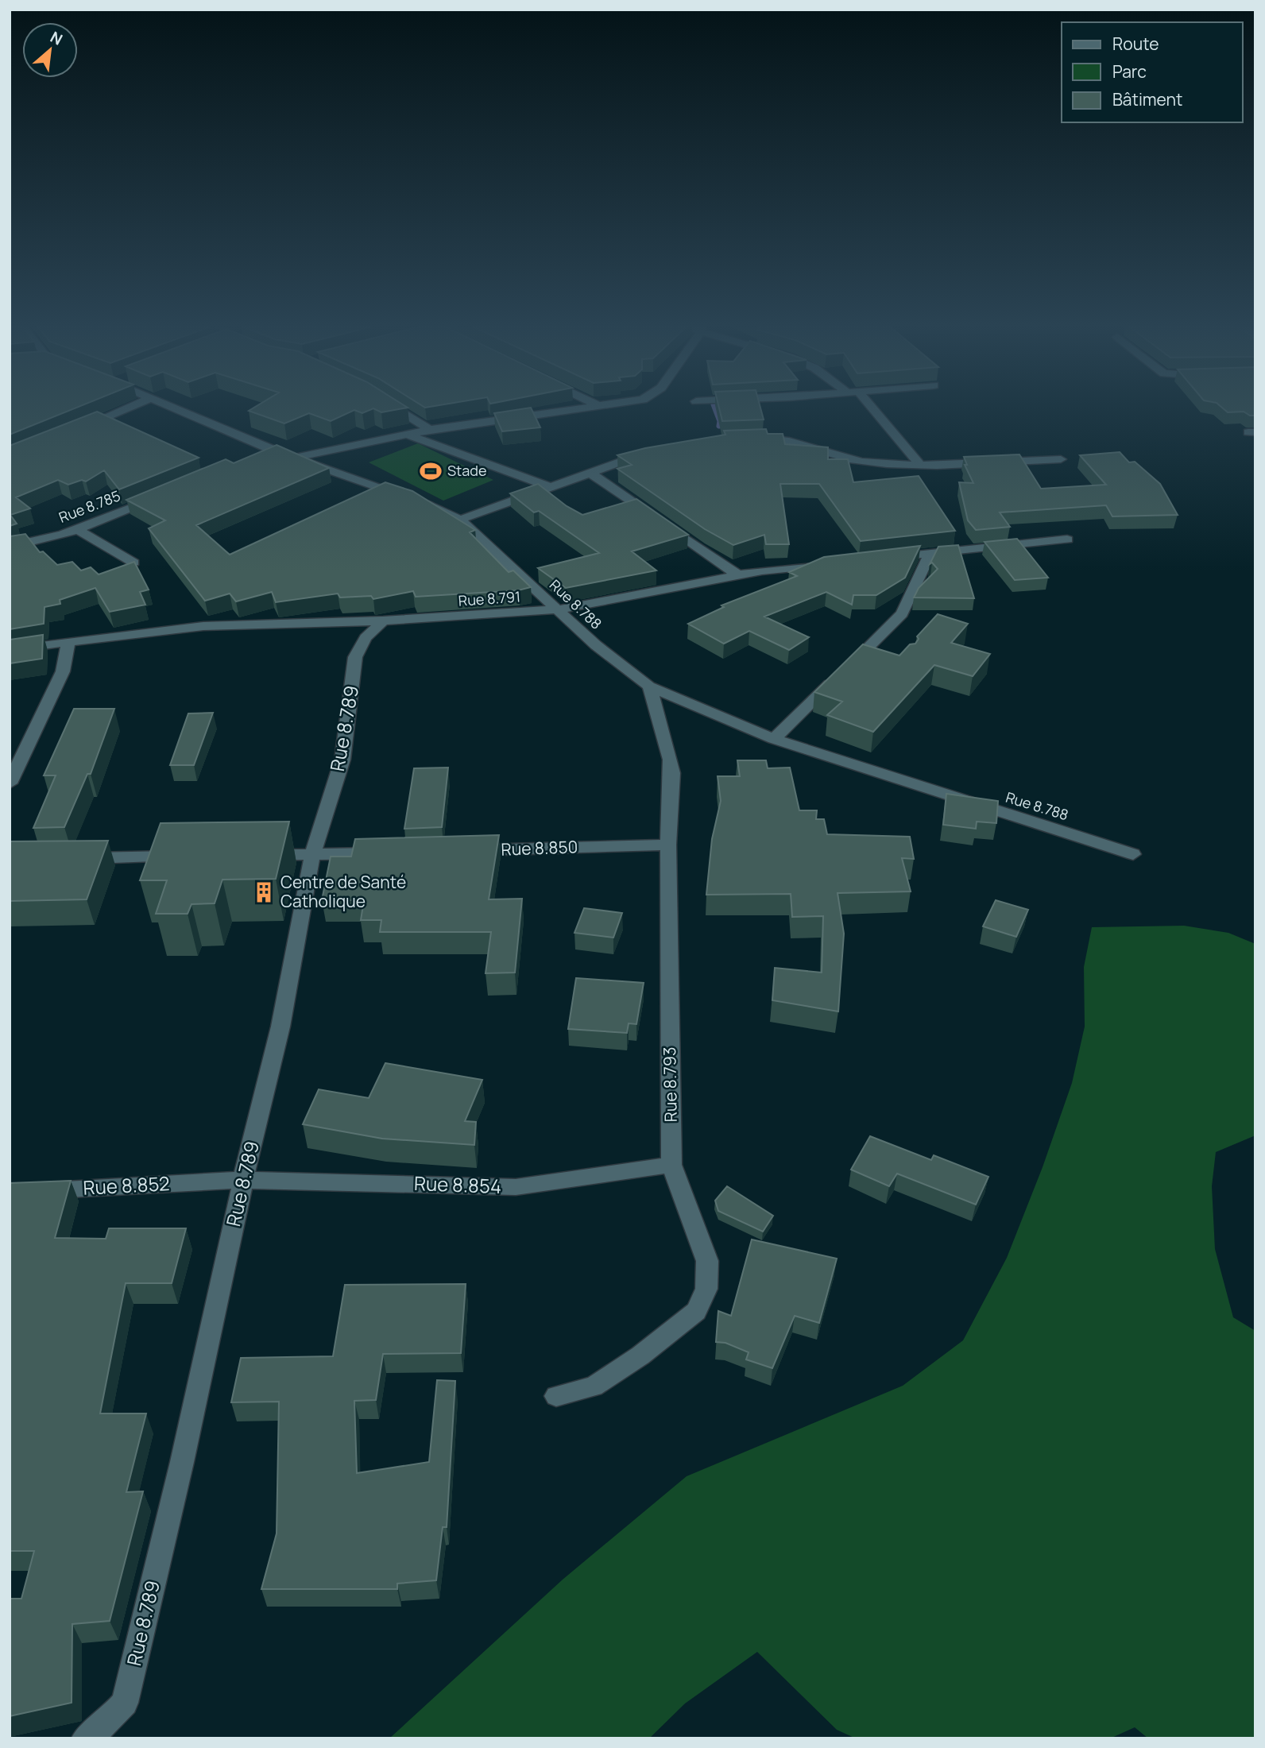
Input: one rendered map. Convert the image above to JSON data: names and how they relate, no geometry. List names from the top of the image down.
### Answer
{
  "streets": {
    "street": [
      "Rue 8.785",
      "Rue 8.791",
      "Rue 8.788",
      "Rue 8.789",
      "Rue 8.850",
      "Rue 8.793",
      "Rue 8.854",
      "Rue 8.852"
    ]
  },
  "crossings": [
    ["Rue 8.791", "Rue 8.788"],
    ["Rue 8.791", "Rue 8.789"],
    ["Rue 8.788", "Rue 8.793"],
    ["Rue 8.789", "Rue 8.854"],
    ["Rue 8.789", "Rue 8.852"],
    ["Rue 8.850", "Rue 8.793"],
    ["Rue 8.793", "Rue 8.854"],
    ["Rue 8.854", "Rue 8.852"]
  ],
  "places": {
    "sports": ["Stade"],
    "building": ["Centre de Santé Catholique"]
  },
  "legend": ["Route", "Parc", "Bâtiment"],
  "north": "top right"
}
